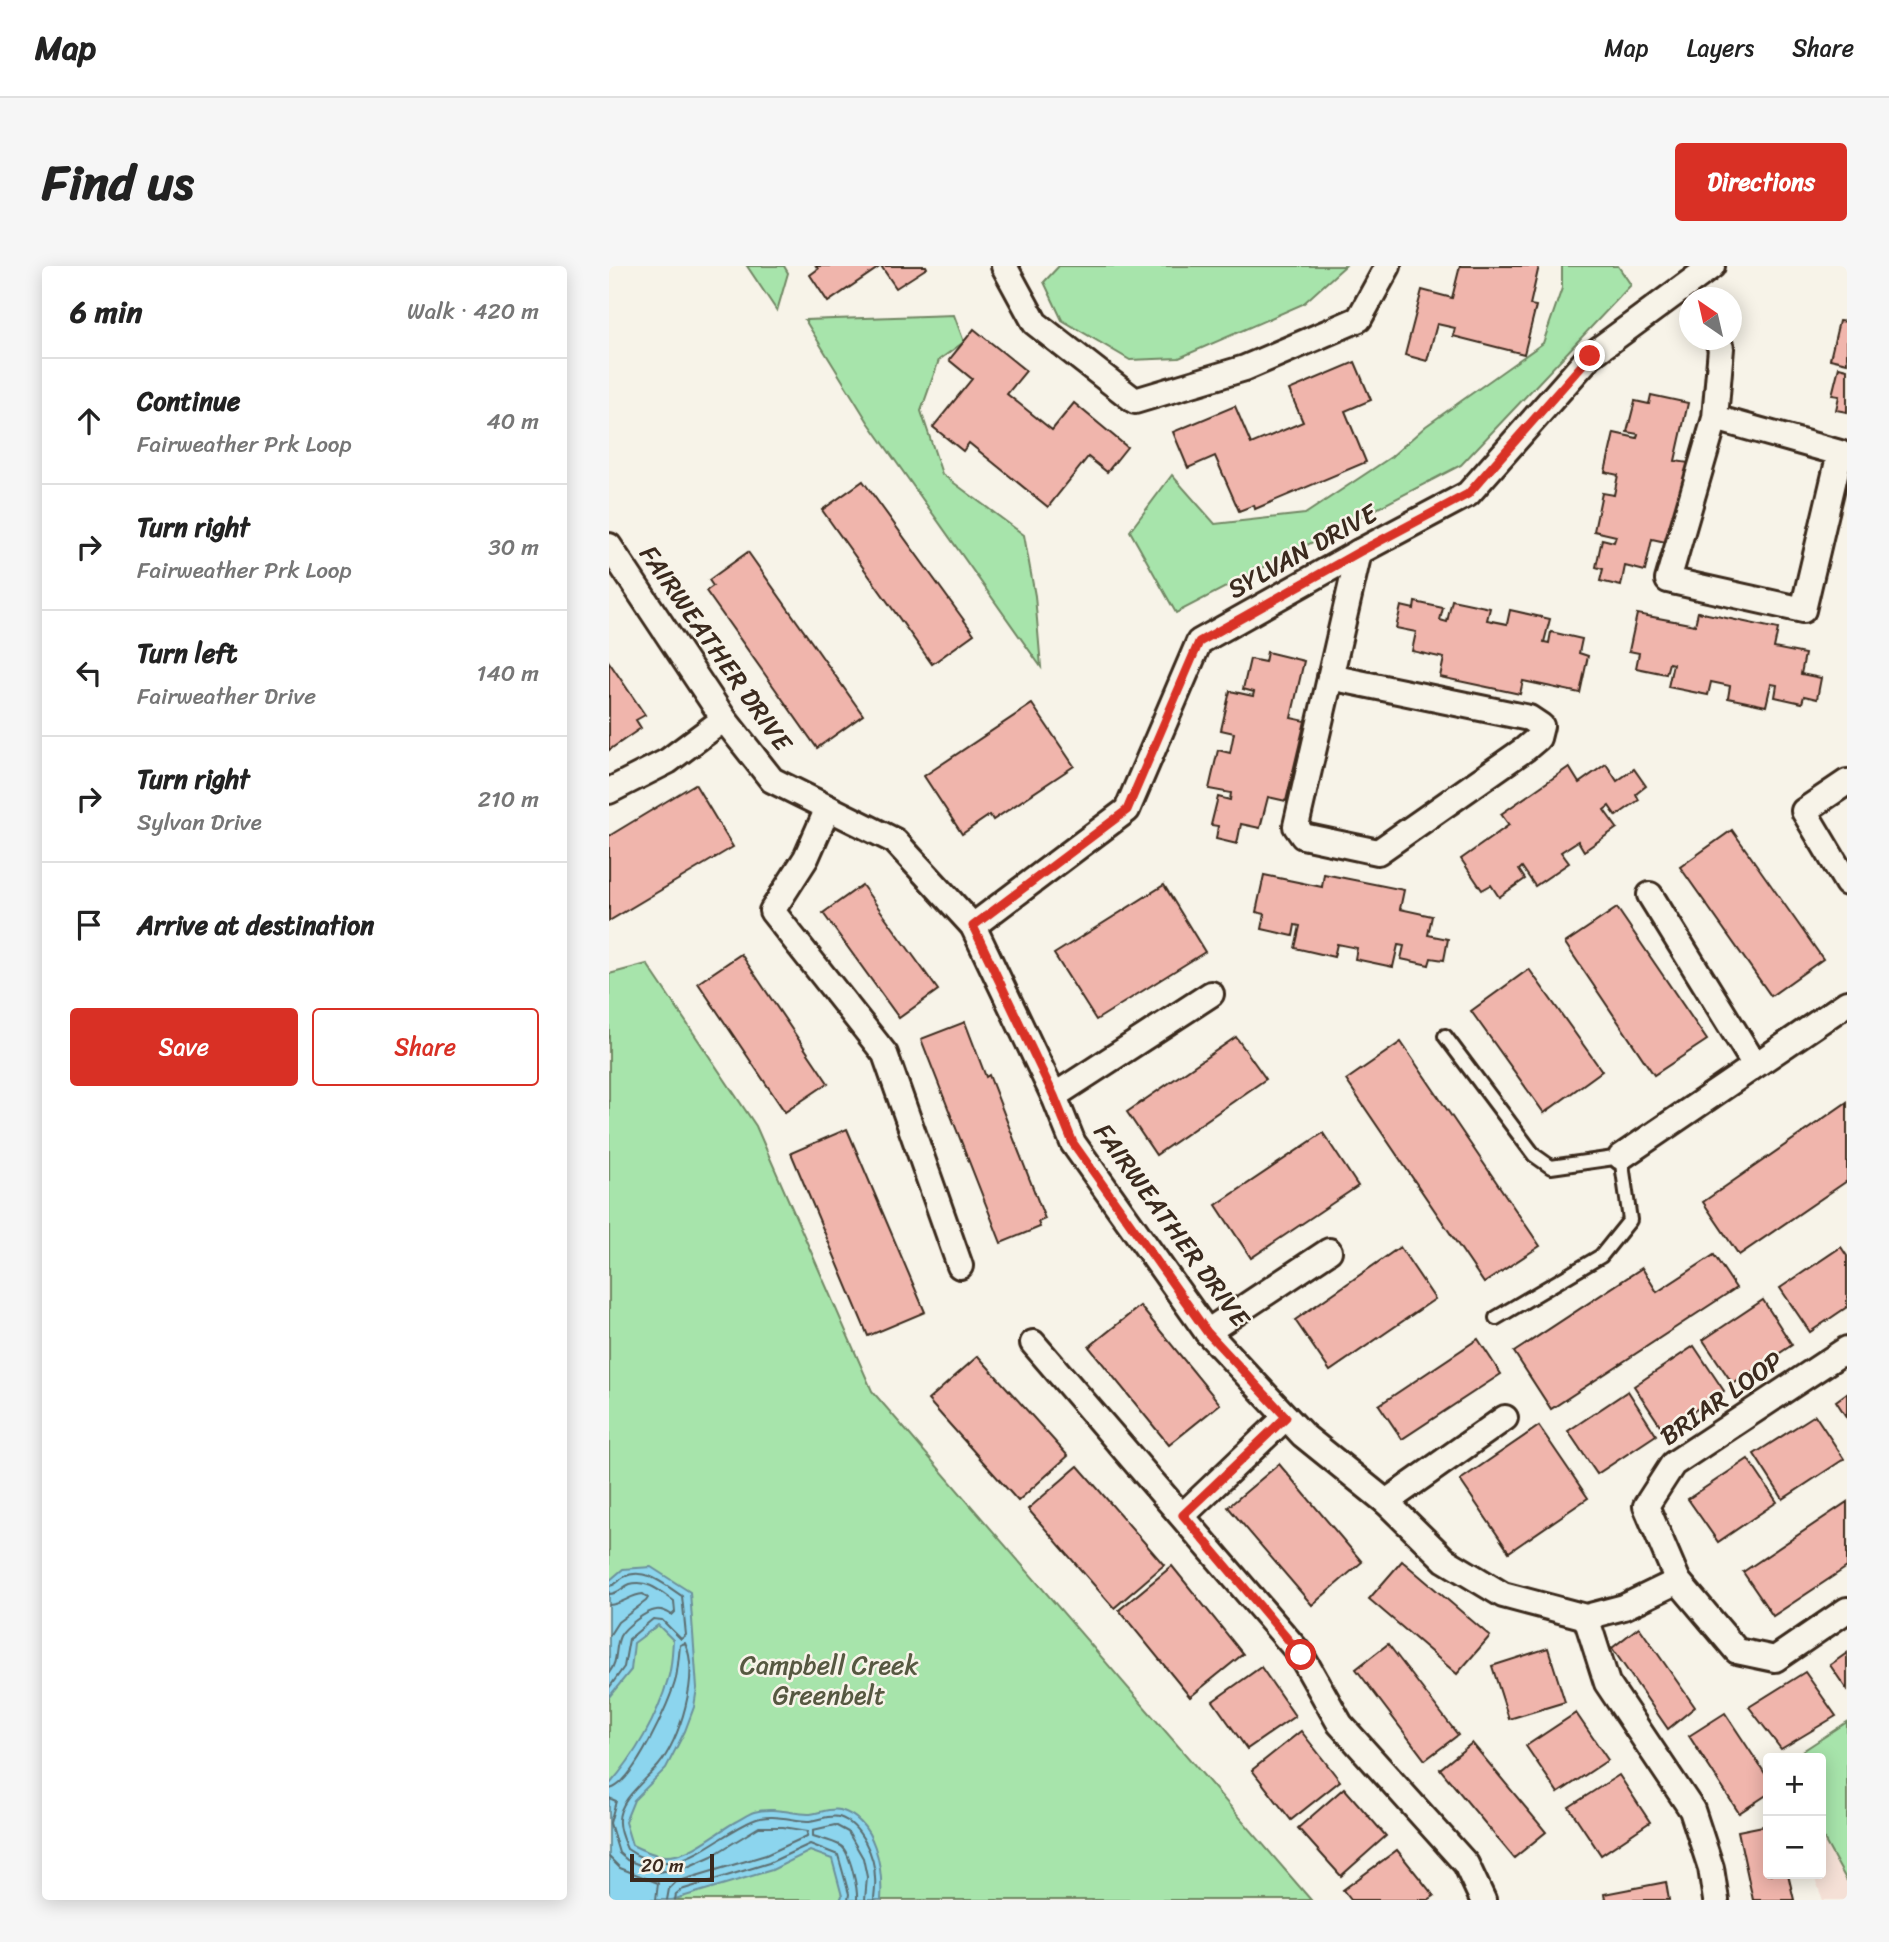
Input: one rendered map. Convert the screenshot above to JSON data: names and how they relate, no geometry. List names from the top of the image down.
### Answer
{
  "streets": {
    "street": ["SYLVAN DRIVE", "FAIRWEATHER DRIVE", "BRIAR LOOP"]
  },
  "crossings": [
    ["SYLVAN DRIVE", "FAIRWEATHER DRIVE"],
    ["FAIRWEATHER DRIVE", "BRIAR LOOP"]
  ],
  "parks": ["Campbell Creek Greenbelt"],
  "scale_bar": "20 m",
  "north": "top left",
  "page": {
    "header": "Map",
    "nav": ["Map", "Layers", "Share"],
    "title": "Find us",
    "buttons": [
      "Directions",
      ["Save", "Share"]
    ],
    "heading": ["6 min", "Walk · 420 m"],
    "list": [
      ["Continue", "Fairweather Prk Loop", "40 m"],
      ["Turn right", "Fairweather Prk Loop", "30 m"],
      ["Turn left", "Fairweather Drive", "140 m"],
      ["Turn right", "Sylvan Drive", "210 m"],
      "Arrive at destination"
    ],
    "map_buttons": ["+", "−"],
    "scale": "20 m"
  }
}
